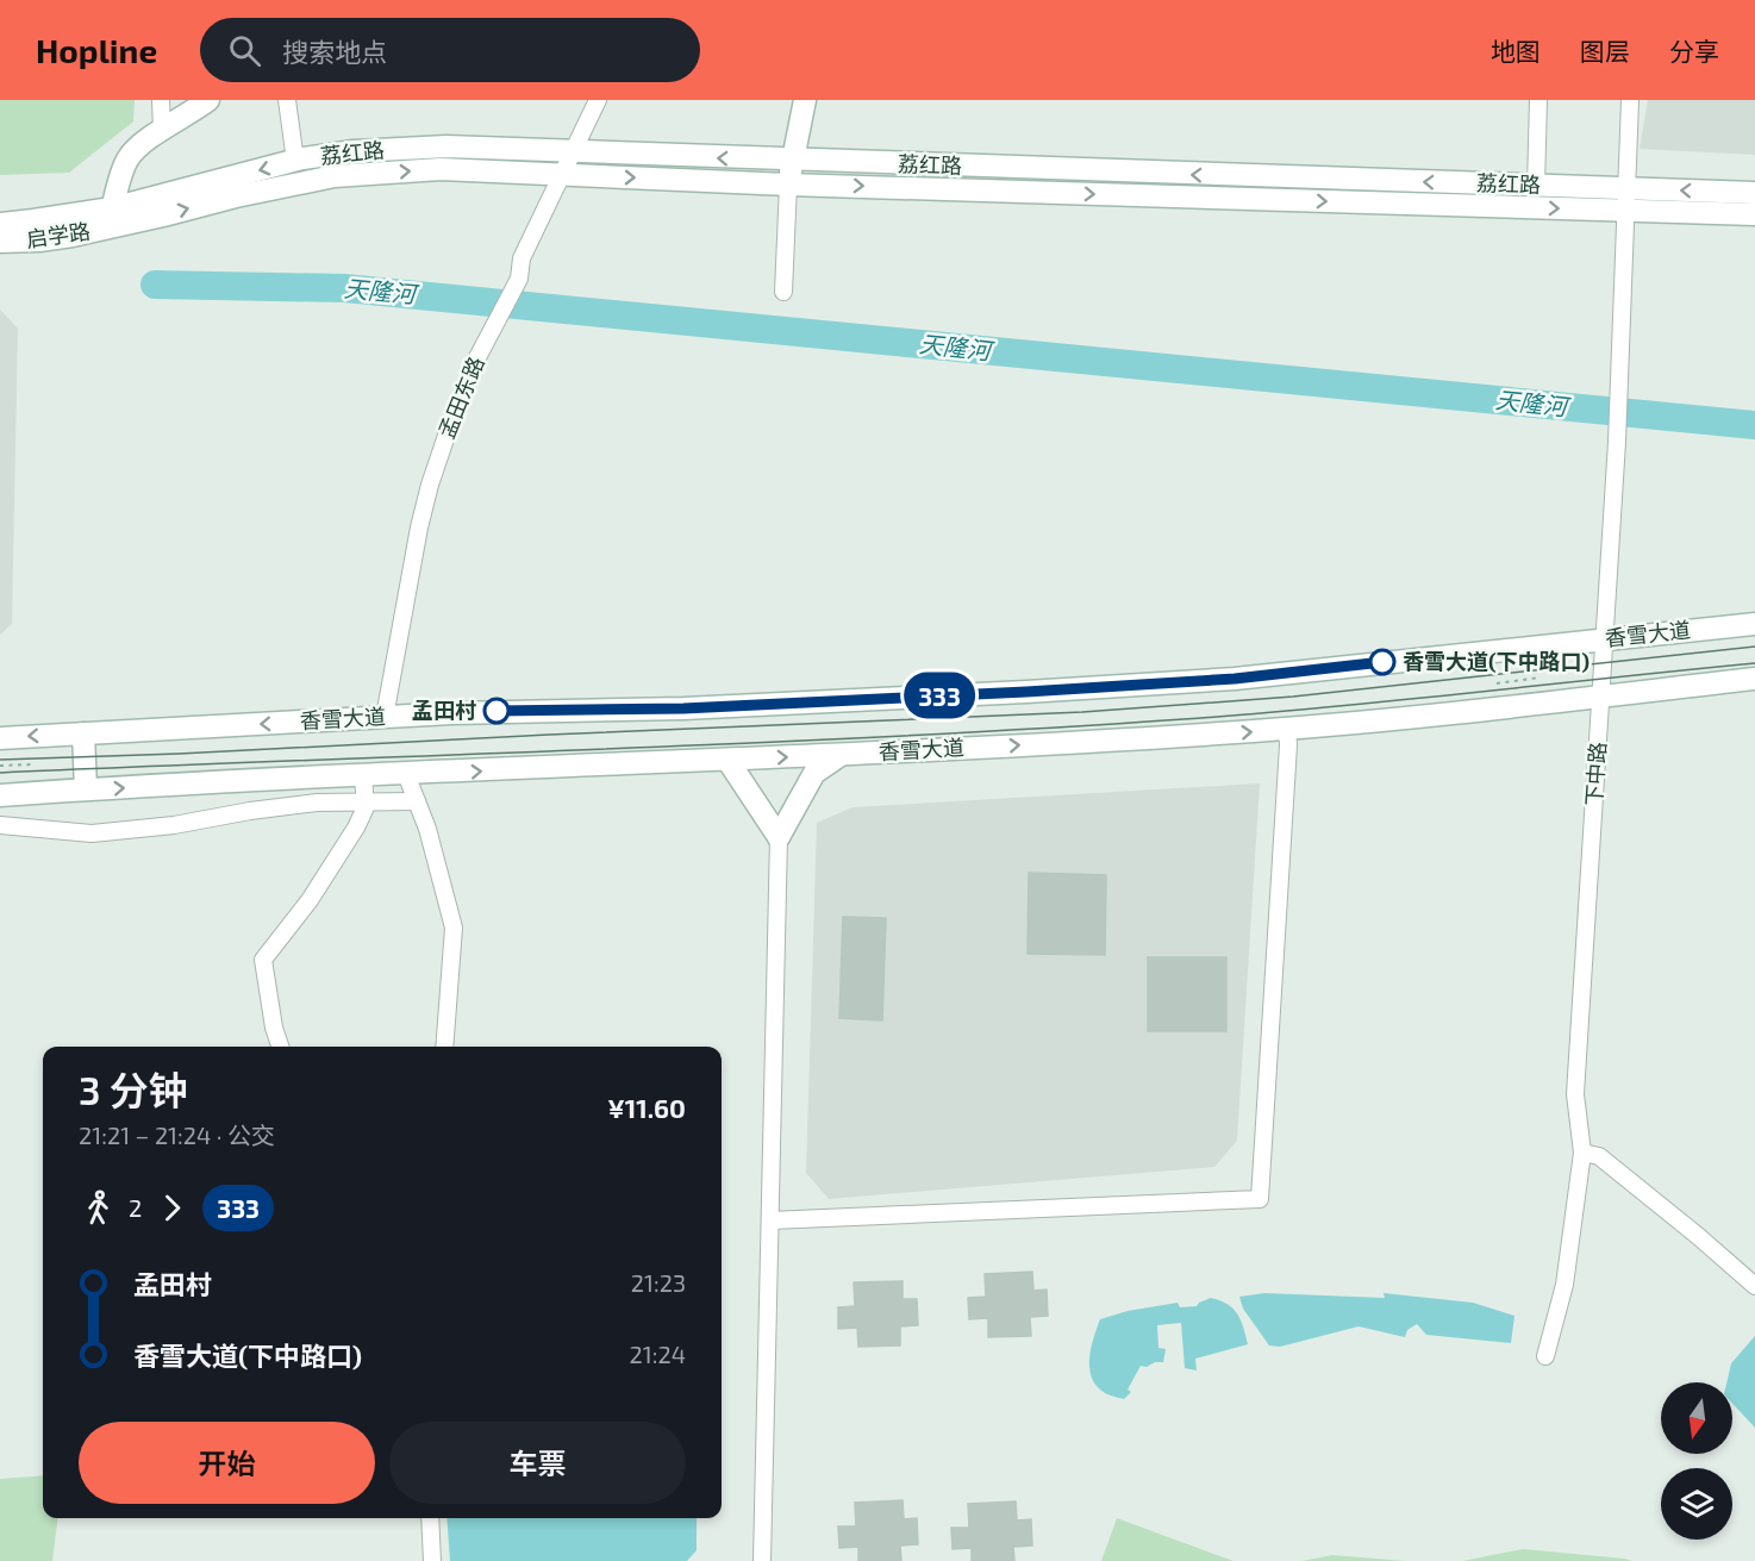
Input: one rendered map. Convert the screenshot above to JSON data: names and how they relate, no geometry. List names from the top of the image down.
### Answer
{
  "streets": {
    "main road": ["荔红路", "启学路", "香雪大道"],
    "street": ["孟田东路", "下中路"]
  },
  "crossings": [
    ["荔红路", "启学路"],
    ["荔红路", "孟田东路"],
    ["荔红路", "下中路"],
    ["孟田东路", "香雪大道"],
    ["香雪大道", "下中路"]
  ],
  "water": ["天隆河"],
  "places": ["香雪大道(下中路口)", "孟田村"],
  "lines": ["bus line 333"],
  "north": "bottom",
  "page": {
    "header": "Hopline",
    "search": "搜索地点",
    "nav": ["地图", "图层", "分享"],
    "on_map": "333",
    "heading": ["3 分钟", "21:21 – 21:24 · 公交", "¥11.60"],
    "legs": ["2", "333"],
    "list": [
      {
        "name": "孟田村",
        "value": "21:23"
      },
      {
        "name": "香雪大道(下中路口)",
        "value": "21:24"
      }
    ],
    "buttons": ["开始", "车票"]
  }
}
